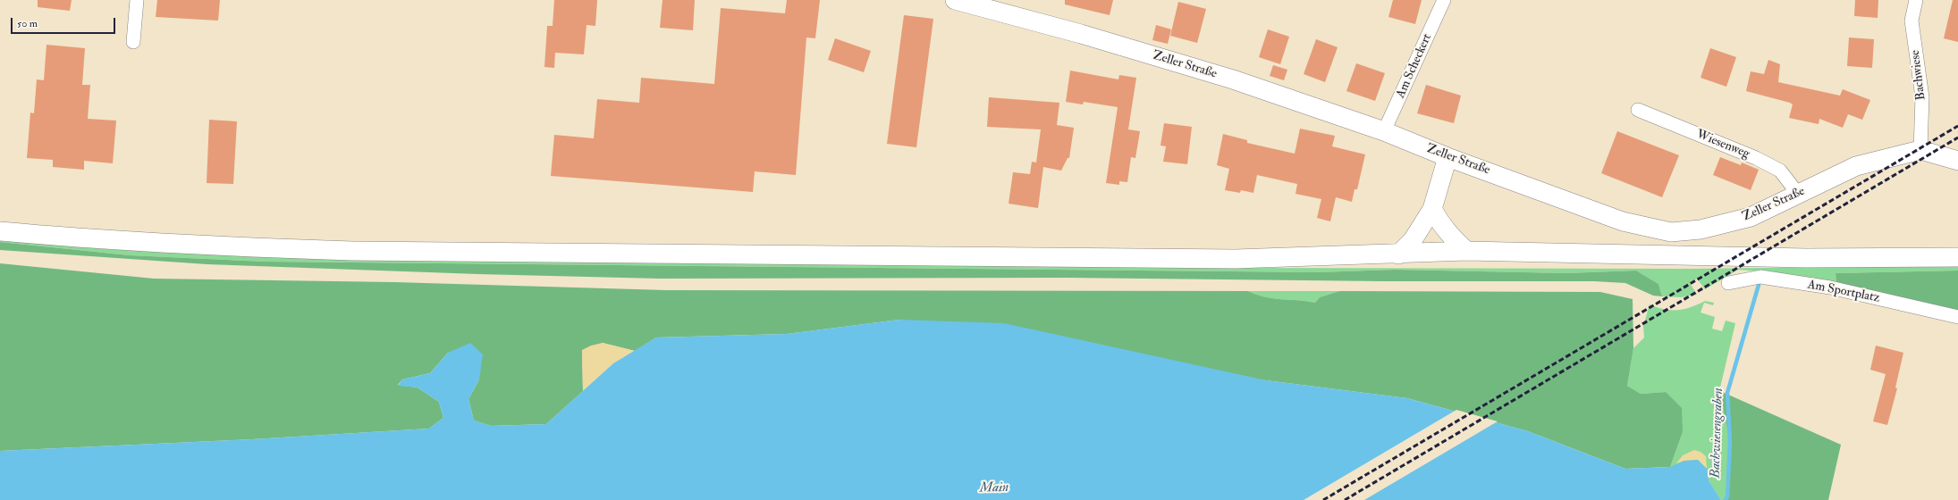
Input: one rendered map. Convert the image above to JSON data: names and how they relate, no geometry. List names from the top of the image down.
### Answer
{
  "streets": {
    "main road": ["Zeller Straße"],
    "street": [
      "Am Scheckert",
      "Bachwiese",
      "Wiesenweg",
      "Am Sportplatz"
    ]
  },
  "crossings": [
    ["Zeller Straße", "Am Scheckert"],
    ["Zeller Straße", "Bachwiese"],
    ["Zeller Straße", "Wiesenweg"]
  ],
  "water": ["Bachwiesengraben", "Main"],
  "scale_bar": "50 m"
}
